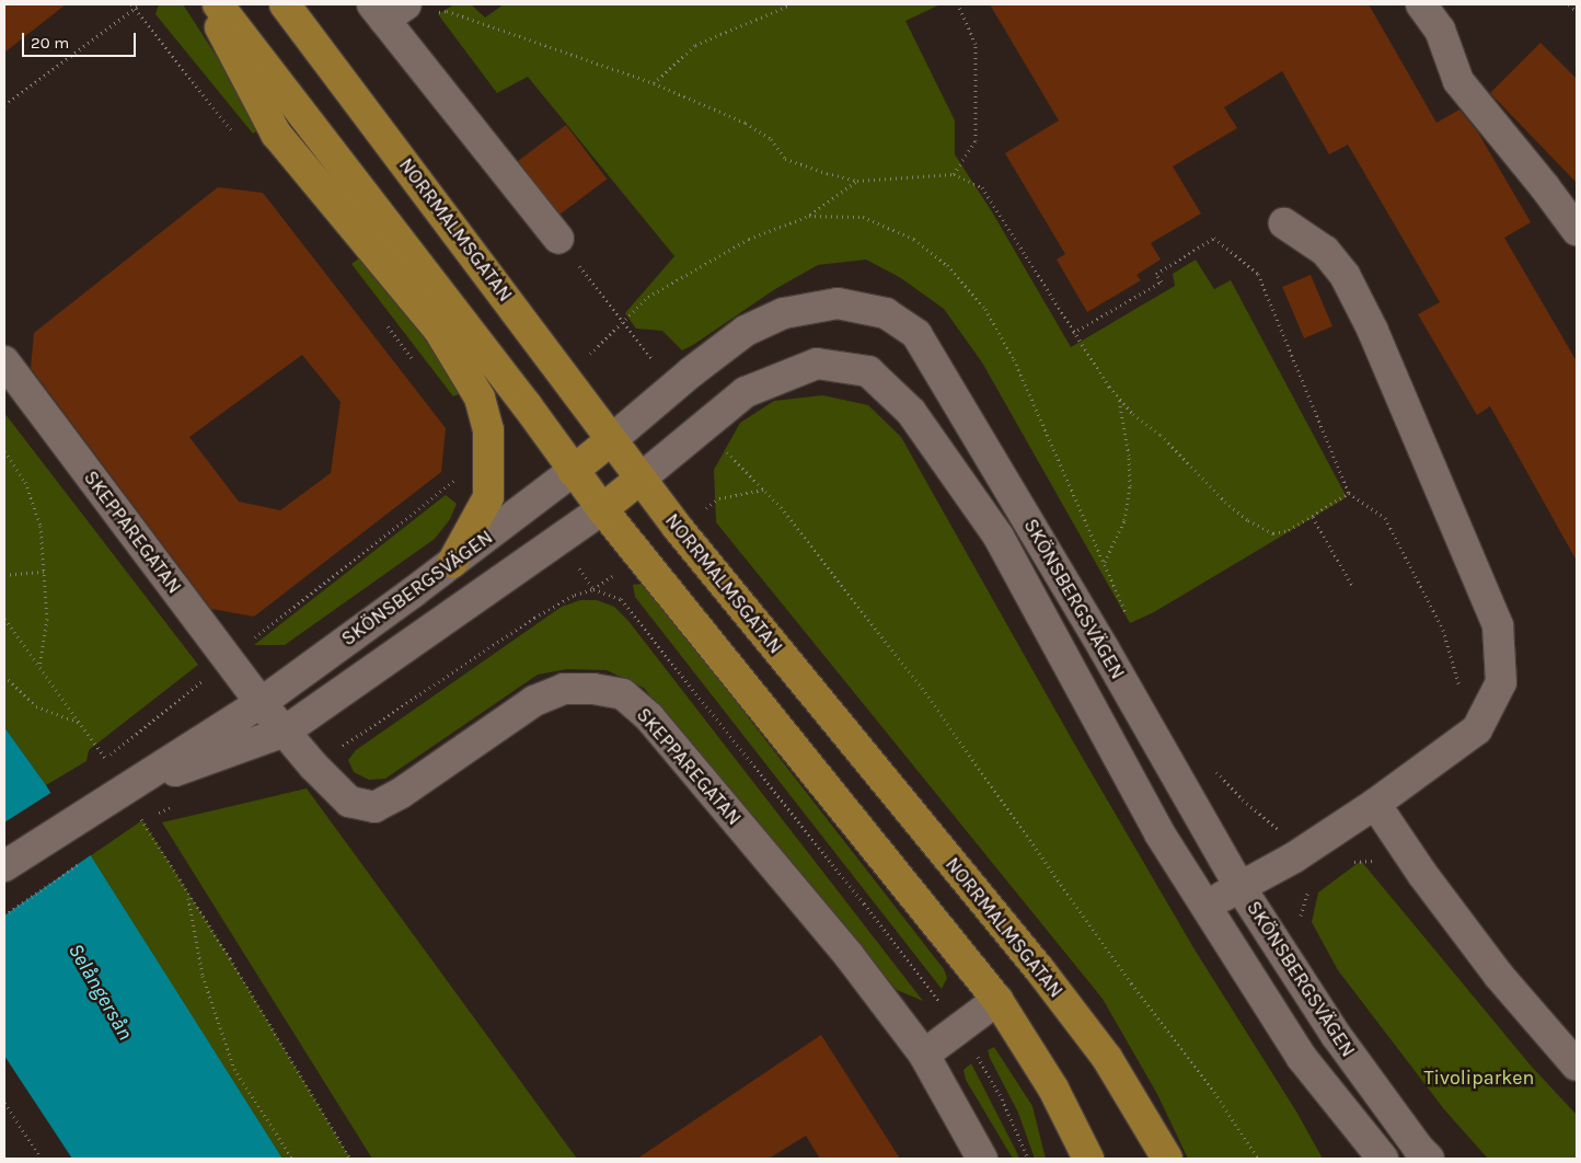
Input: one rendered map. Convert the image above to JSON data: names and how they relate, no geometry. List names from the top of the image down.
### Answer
{
  "streets": {
    "main road": ["NORRMALMSGATAN"],
    "street": ["SKEPPAREGATAN", "SKÖNSBERGSVÄGEN"]
  },
  "crossings": [
    ["NORRMALMSGATAN", "SKÖNSBERGSVÄGEN"],
    ["SKEPPAREGATAN", "SKÖNSBERGSVÄGEN"]
  ],
  "water": ["Selångersån"],
  "parks": ["Tivoliparken"],
  "scale_bar": "20 m"
}
